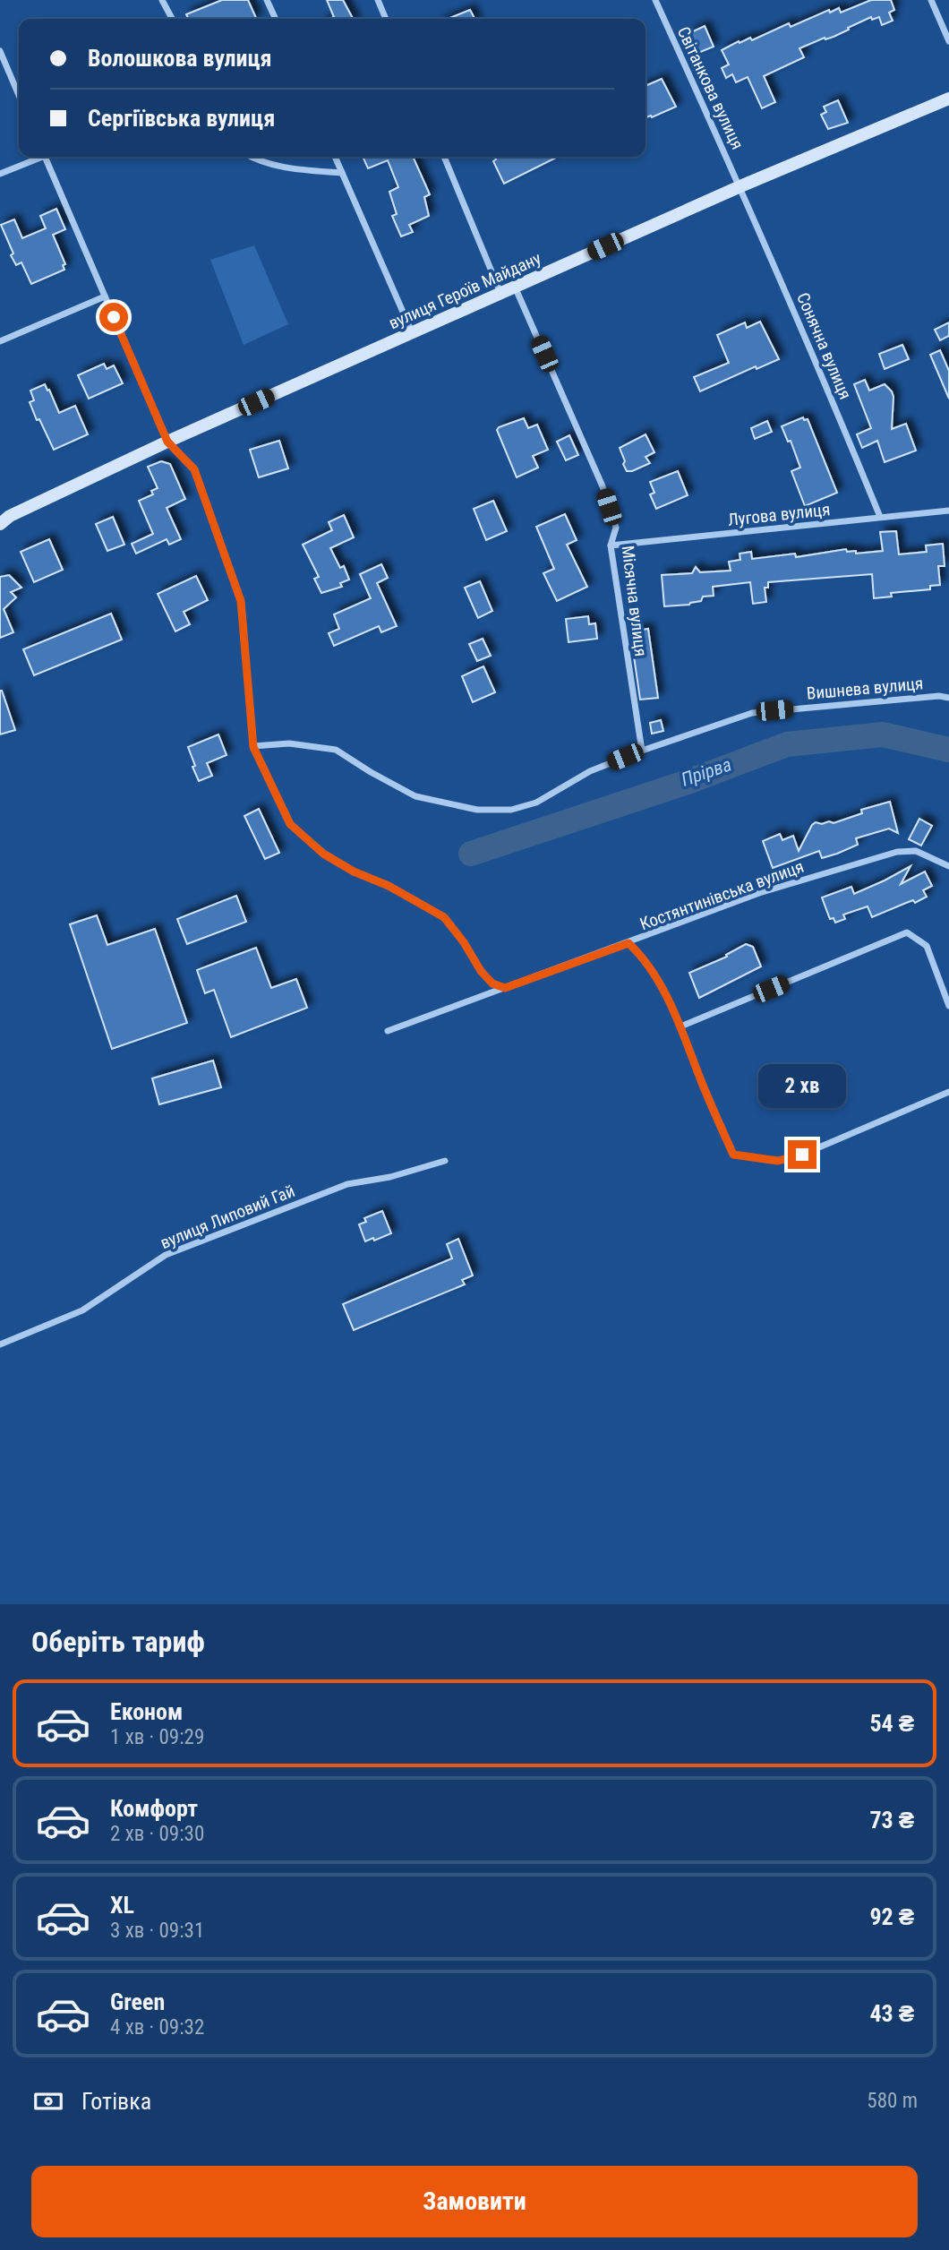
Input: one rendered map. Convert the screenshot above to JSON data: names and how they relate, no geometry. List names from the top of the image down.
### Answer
{
  "streets": {
    "street": [
      "Світанкова вулиця",
      "вулиця Героїв Майдану",
      "Сонячна вулиця",
      "Лугова вулиця",
      "Місячна вулиця",
      "Вишнева вулиця",
      "Костянтинівська вулиця",
      "вулиця Липовий Гай"
    ]
  },
  "crossings": [
    ["Світанкова вулиця", "вулиця Героїв Майдану"],
    ["Світанкова вулиця", "Сонячна вулиця"],
    ["вулиця Героїв Майдану", "Сонячна вулиця"],
    ["вулиця Героїв Майдану", "Місячна вулиця"],
    ["Сонячна вулиця", "Лугова вулиця"],
    ["Лугова вулиця", "Місячна вулиця"],
    ["Місячна вулиця", "Вишнева вулиця"]
  ],
  "water": ["Прірва"],
  "page": {
    "banner": ["Волошкова вулиця", "Сергіївська вулиця"],
    "bubble": "2 хв",
    "heading": "Оберіть тариф",
    "list": [
      {
        "name": "Економ",
        "note": "1 хв · 09:29",
        "value": "54 ₴"
      },
      {
        "name": "Комфорт",
        "note": "2 хв · 09:30",
        "value": "73 ₴"
      },
      {
        "name": "XL",
        "note": "3 хв · 09:31",
        "value": "92 ₴"
      },
      {
        "name": "Green",
        "note": "4 хв · 09:32",
        "value": "43 ₴"
      }
    ],
    "pay": ["Готівка", "580 m"],
    "buttons": "Замовити"
  }
}
